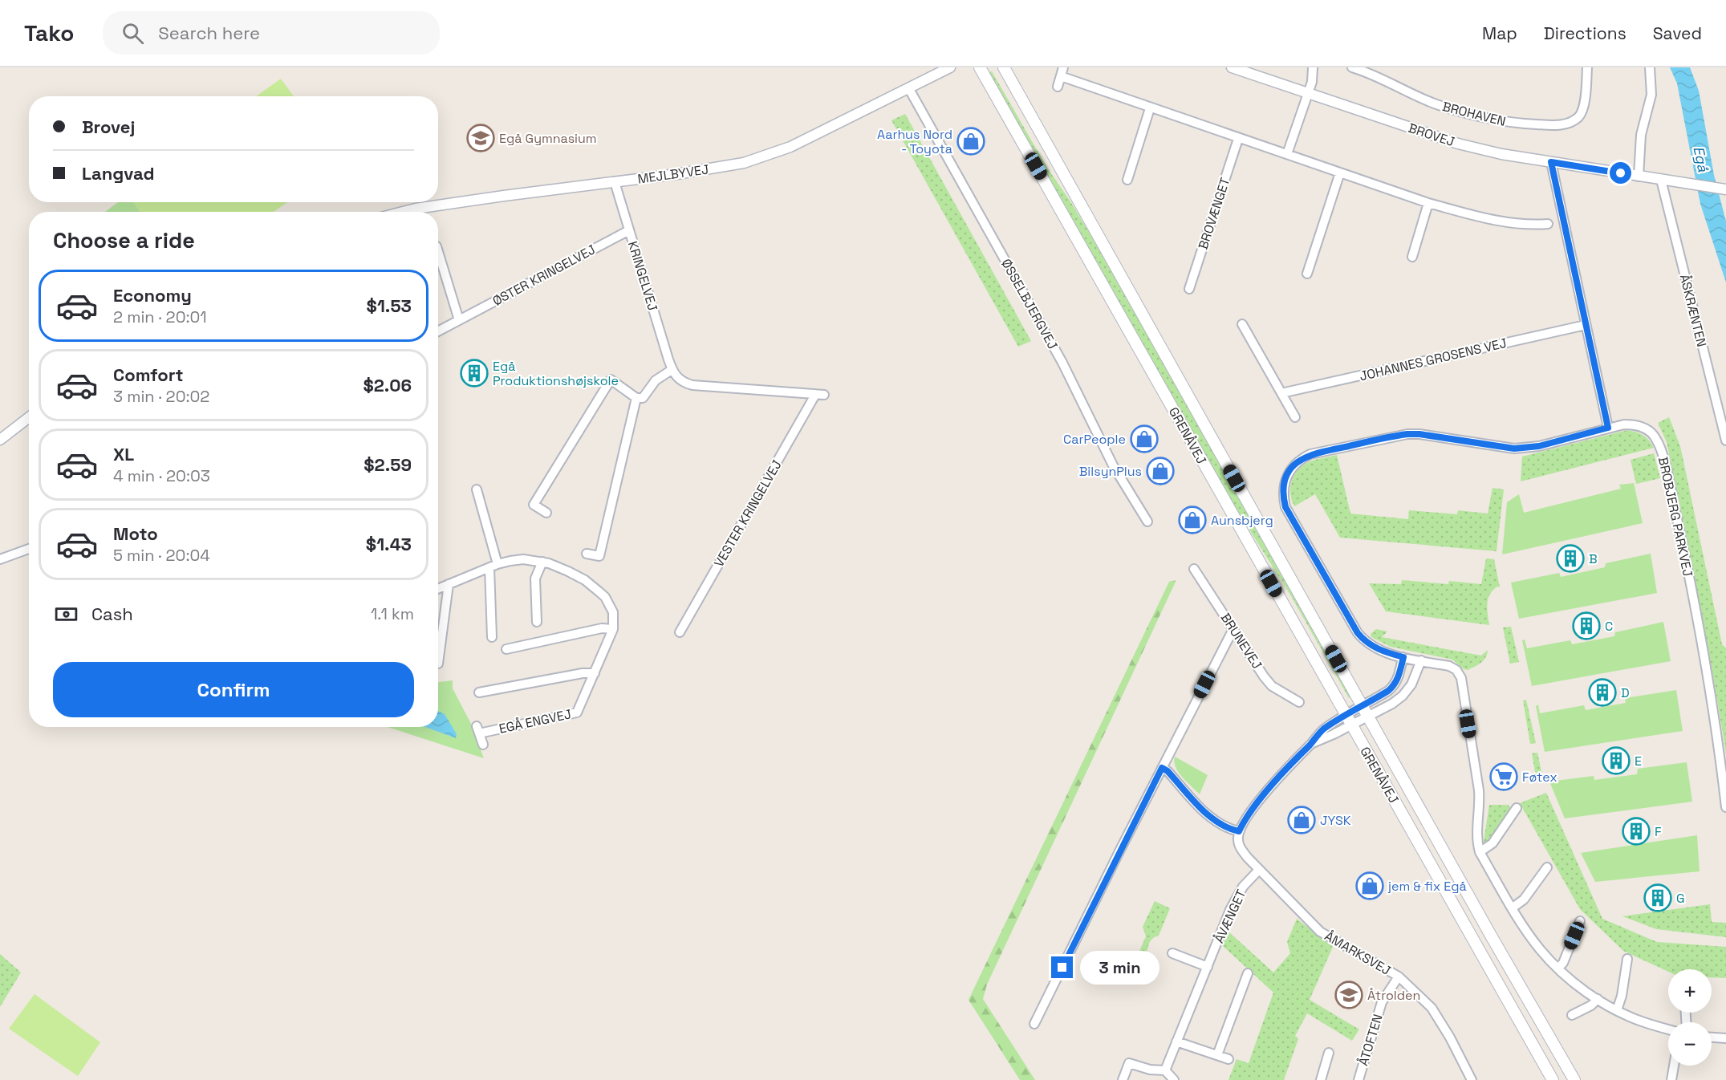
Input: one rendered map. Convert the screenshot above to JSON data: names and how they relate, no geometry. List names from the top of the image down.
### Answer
{
  "streets": {
    "main road": ["GRENÅVEJ"],
    "street": [
      "BROHAVEN",
      "BROVEJ",
      "MEJLBYVEJ",
      "BROVÆNGET",
      "ØSTER KRINGELVEJ",
      "KRINGELVEJ",
      "ØSSELBJERGVEJ",
      "ÅSKRÆNTEN",
      "JOHANNES GROSENS VEJ",
      "VESTER KRINGELVEJ",
      "BROBJERG PARKVEJ",
      "BRUNEVEJ",
      "EGÅ ENGVEJ",
      "ÅVÆNGET",
      "ÅMARKSVEJ",
      "ÅTOFTEN"
    ]
  },
  "crossings": [
    ["BROVEJ", "ÅSKRÆNTEN"],
    ["MEJLBYVEJ", "KRINGELVEJ"],
    ["MEJLBYVEJ", "ØSSELBJERGVEJ"],
    ["ØSTER KRINGELVEJ", "KRINGELVEJ"],
    ["KRINGELVEJ", "VESTER KRINGELVEJ"],
    ["ÅVÆNGET", "ÅMARKSVEJ"],
    ["ÅMARKSVEJ", "ÅTOFTEN"]
  ],
  "water": ["Egå"],
  "places": {
    "school or university": ["Egå Gymnasium", "Åtrolden"],
    "shop": [
      "Aarhus Nord - Toyota",
      "CarPeople",
      "BilsynPlus",
      "Aunsbjerg",
      "JYSK",
      "jem & fix Egå"
    ],
    "building": [
      "Egå Produktionshøjskole",
      "B",
      "C",
      "D",
      "E",
      "F",
      "G"
    ],
    "supermarket": ["Føtex"]
  },
  "page": {
    "header": "Tako",
    "search": "Search here",
    "nav": ["Map", "Directions", "Saved"],
    "banner": ["Brovej", "Langvad"],
    "heading": "Choose a ride",
    "list": [
      {
        "name": "Economy",
        "note": "2 min · 20:01",
        "value": "$1.53"
      },
      {
        "name": "Comfort",
        "note": "3 min · 20:02",
        "value": "$2.06"
      },
      {
        "name": "XL",
        "note": "4 min · 20:03",
        "value": "$2.59"
      },
      {
        "name": "Moto",
        "note": "5 min · 20:04",
        "value": "$1.43"
      }
    ],
    "pay": ["Cash", "1.1 km"],
    "buttons": "Confirm",
    "bubble": "3 min",
    "map_buttons": ["+", "−"]
  }
}
